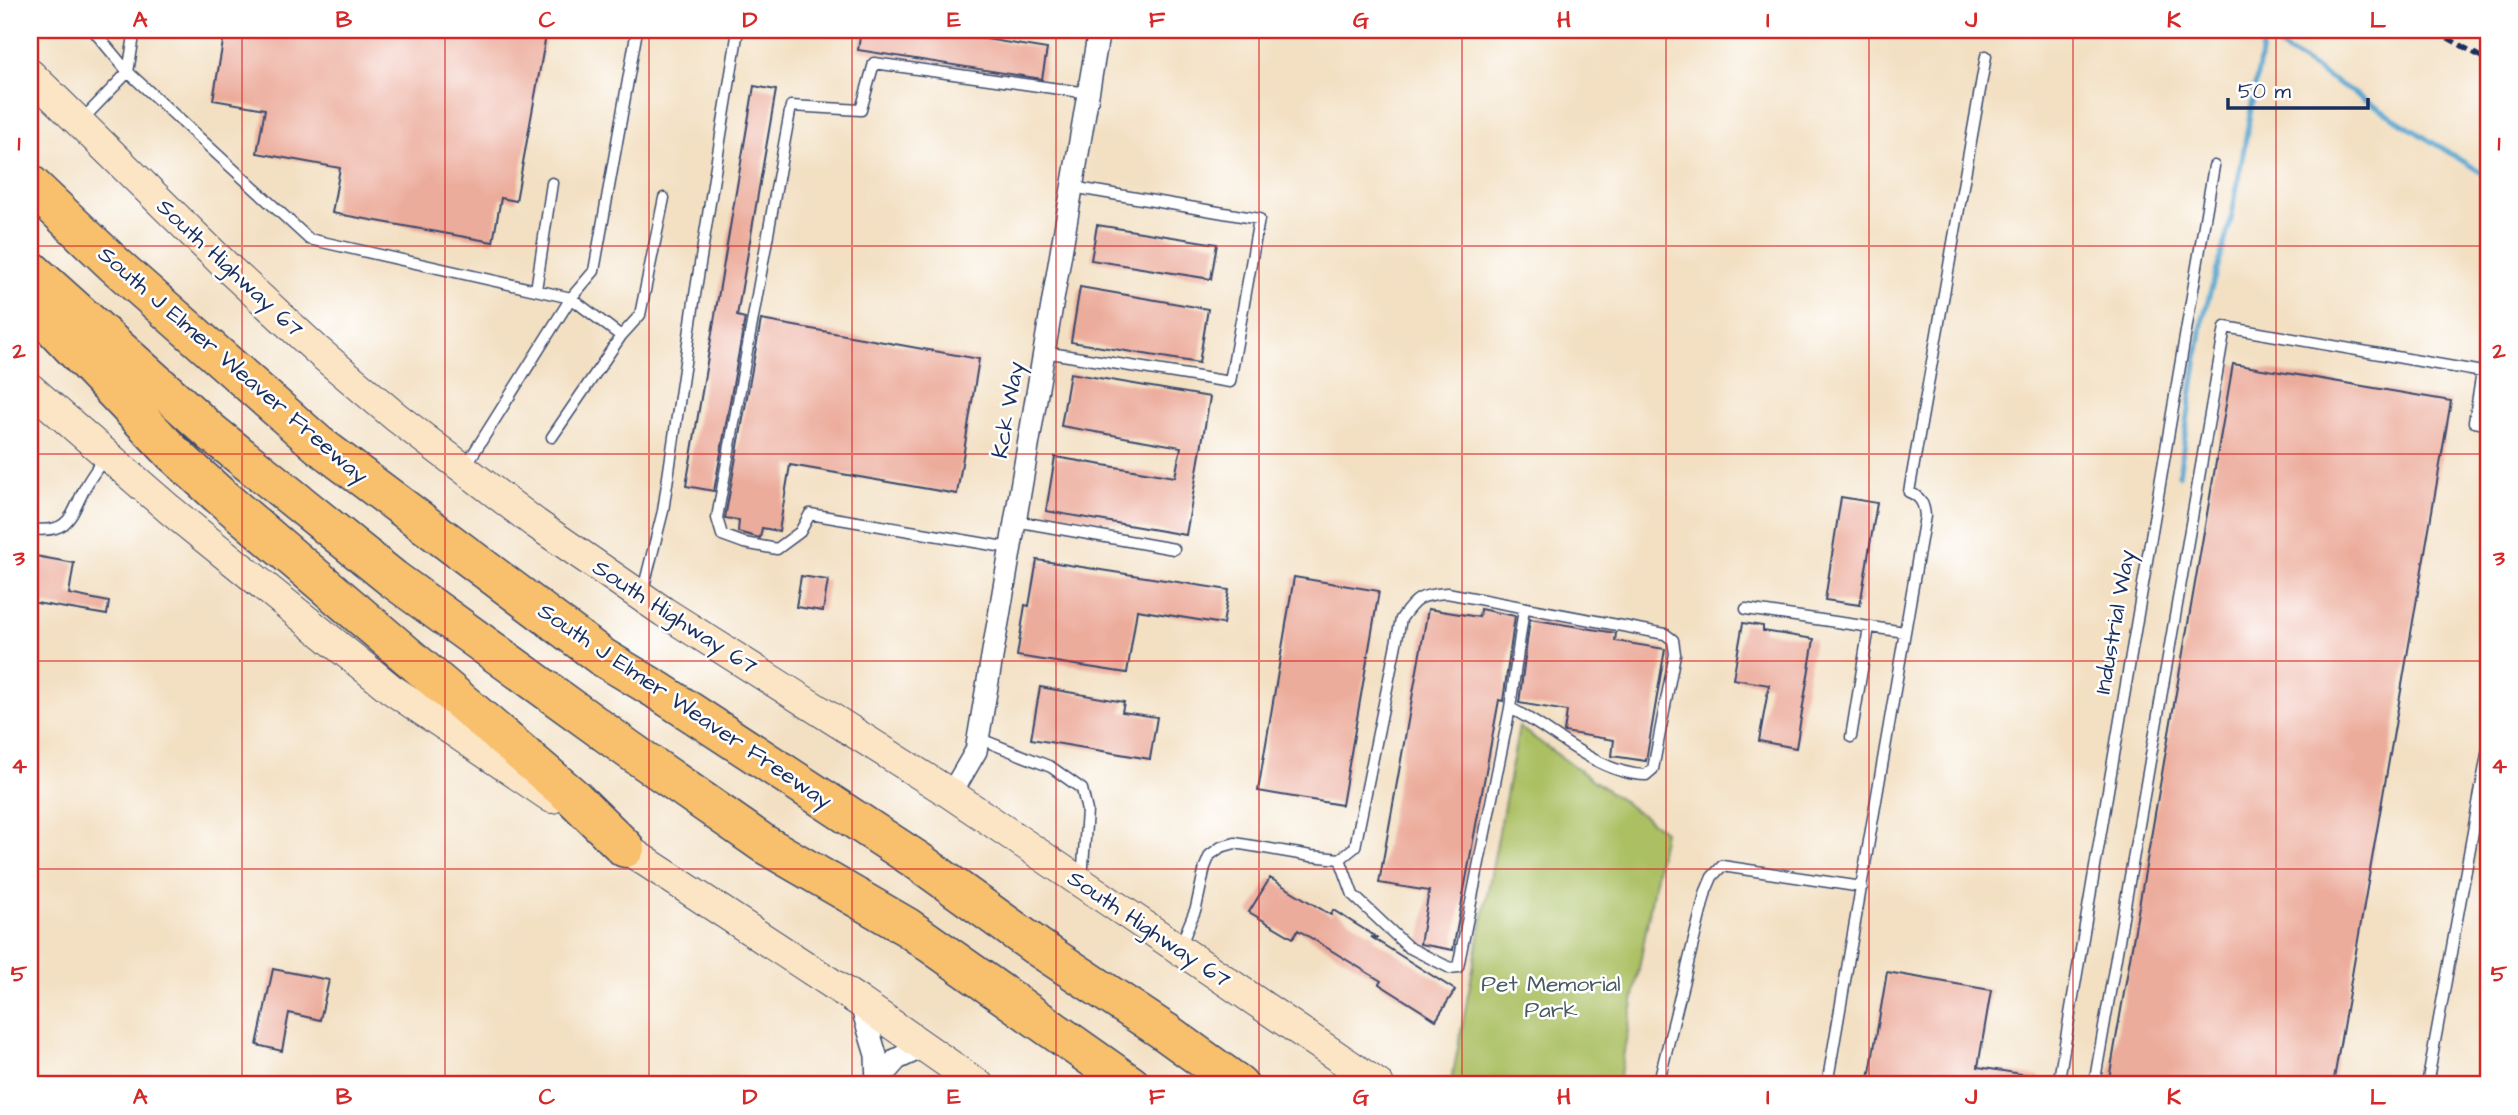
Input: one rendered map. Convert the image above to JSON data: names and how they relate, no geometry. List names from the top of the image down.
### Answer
{
  "streets": {
    "highway": ["South J Elmer Weaver Freeway"],
    "main road": ["South Highway 67"],
    "street": ["Kck Way"],
    "lane": ["Industrial Way"]
  },
  "crossings": [
    ["South Highway 67", "Kck Way"]
  ],
  "parks": ["Pet Memorial Park"],
  "scale_bar": "50 m",
  "grid": {
    "columns": [
      "A",
      "B",
      "C",
      "D",
      "E",
      "F",
      "G",
      "H",
      "I",
      "J",
      "K",
      "L"
    ],
    "rows": [
      "1",
      "2",
      "3",
      "4",
      "5"
    ]
  }
}
